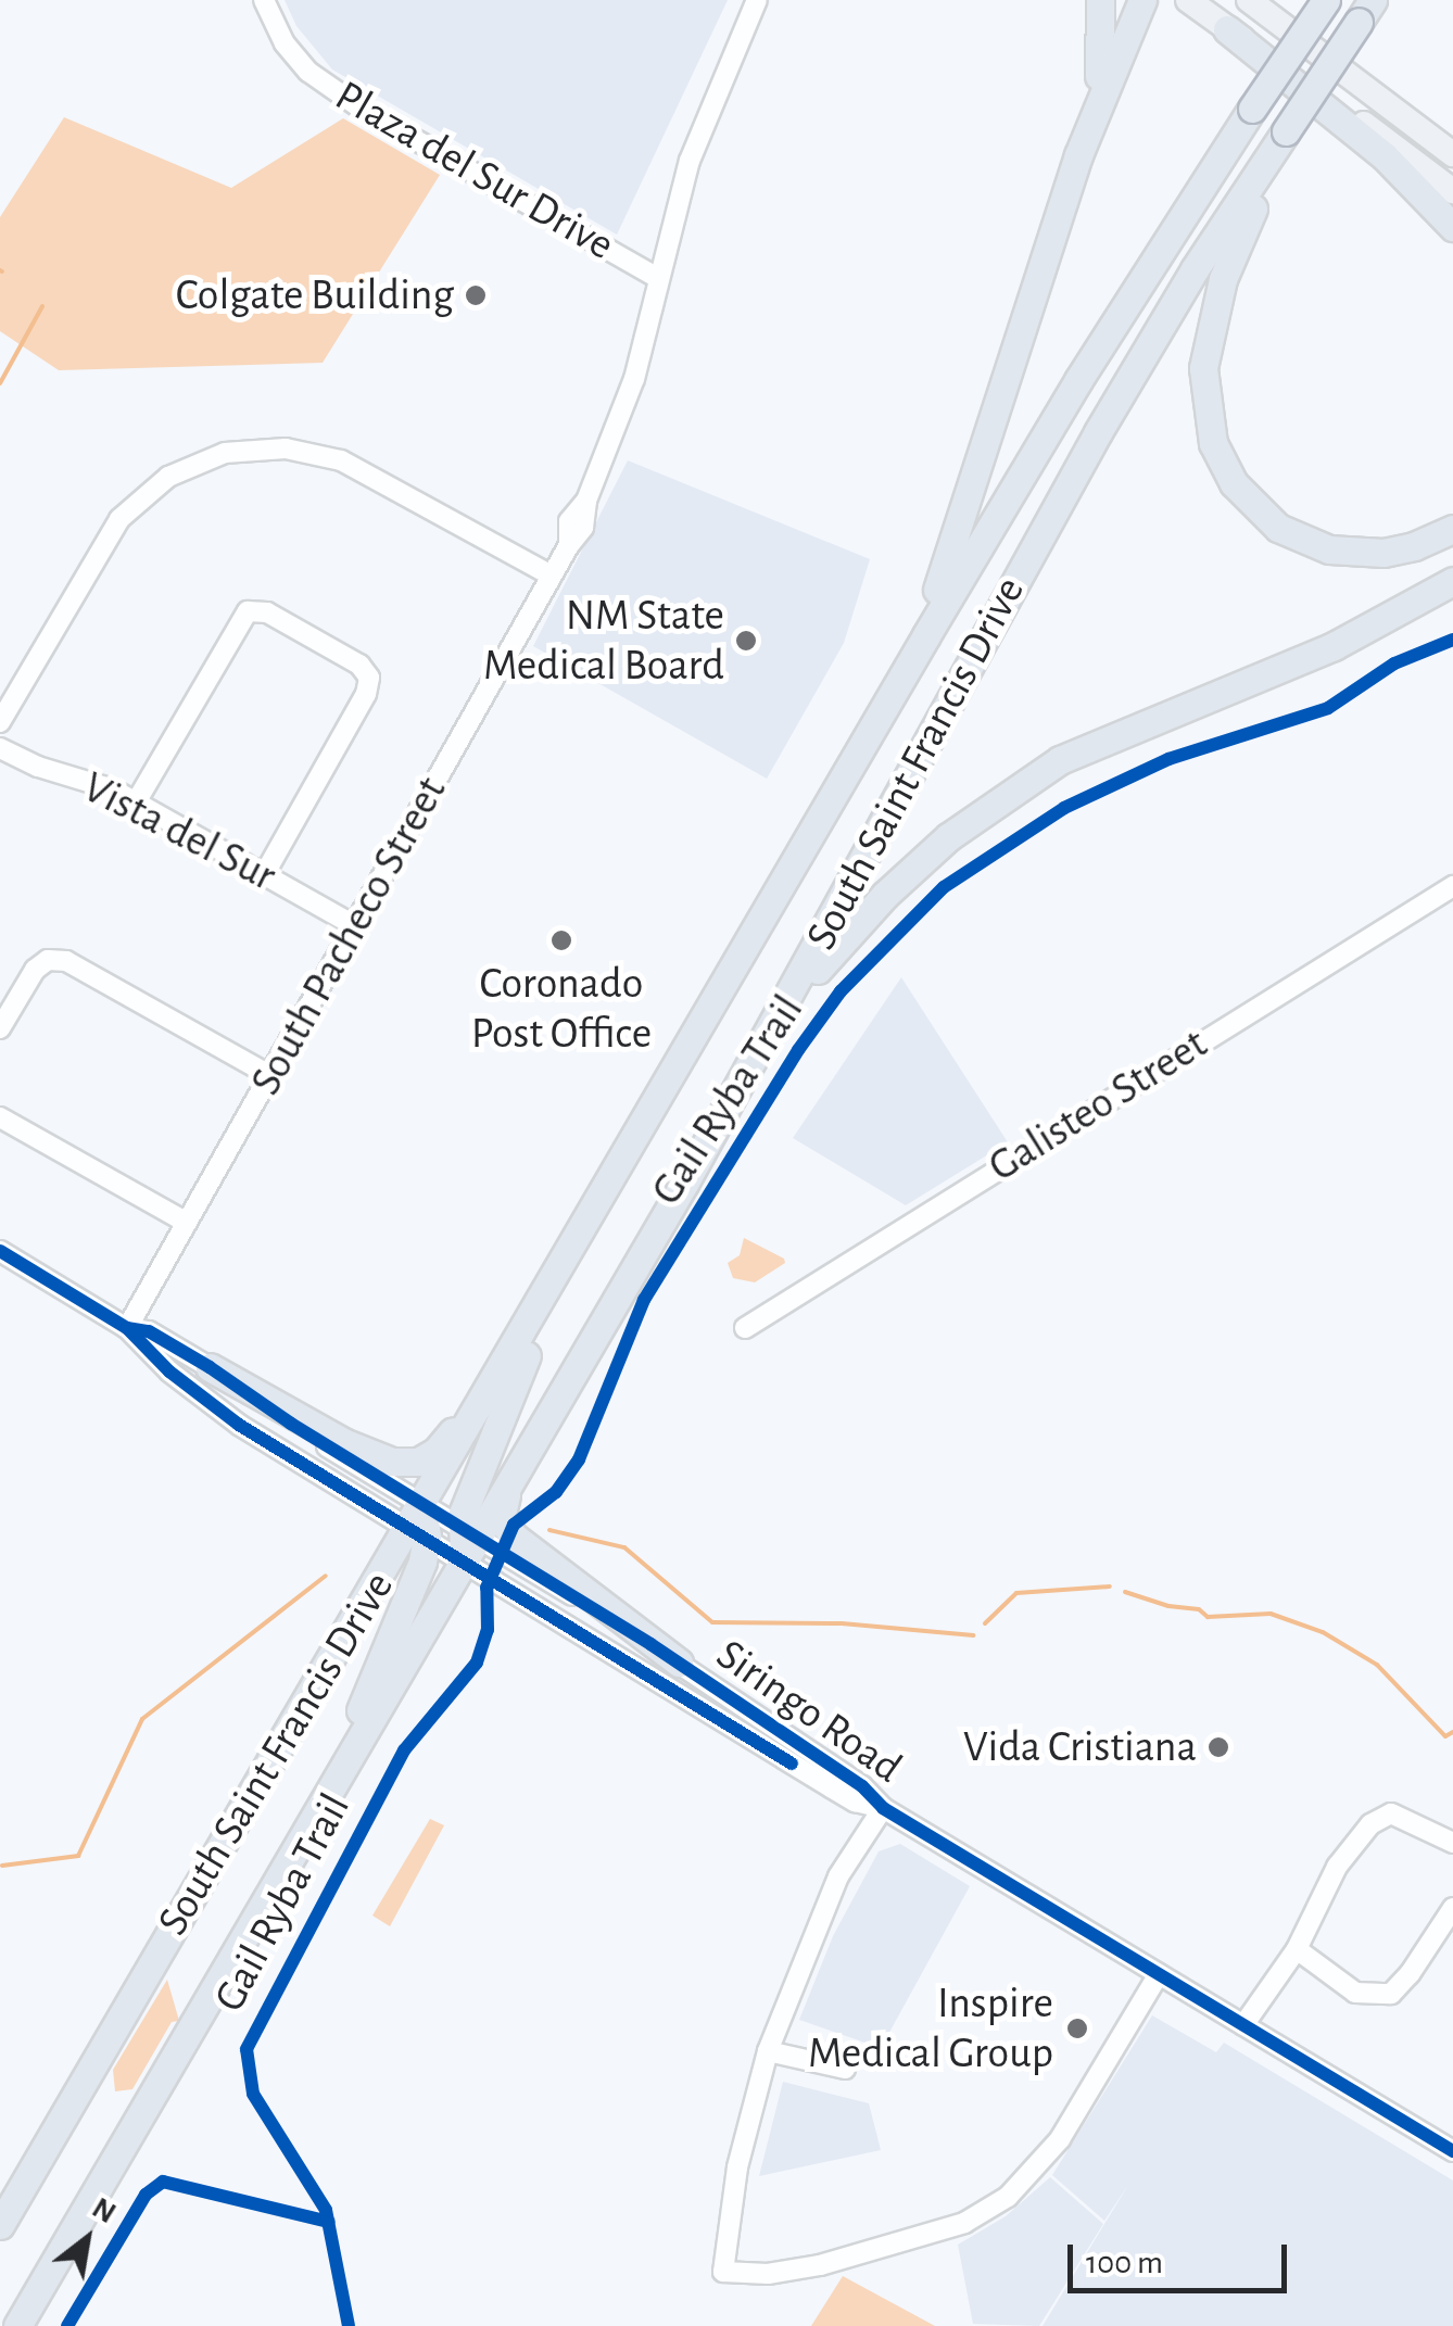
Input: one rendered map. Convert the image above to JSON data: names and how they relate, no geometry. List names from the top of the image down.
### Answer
{
  "streets": {
    "highway": ["South Saint Francis Drive"],
    "street": [
      "Plaza del Sur Drive",
      "Vista del Sur",
      "South Pacheco Street",
      "Galisteo Street",
      "Siringo Road"
    ],
    "cycle path": ["Gail Ryba Trail"]
  },
  "crossings": [
    ["Plaza del Sur Drive", "South Pacheco Street"],
    ["South Saint Francis Drive", "Siringo Road"],
    ["Vista del Sur", "South Pacheco Street"],
    ["South Pacheco Street", "Siringo Road"]
  ],
  "places": [
    "Colgate Building",
    "NM State Medical Board",
    "Coronado Post Office",
    "Vida Cristiana",
    "Inspire Medical Group"
  ],
  "scale_bar": "100 m",
  "north": "top right"
}
